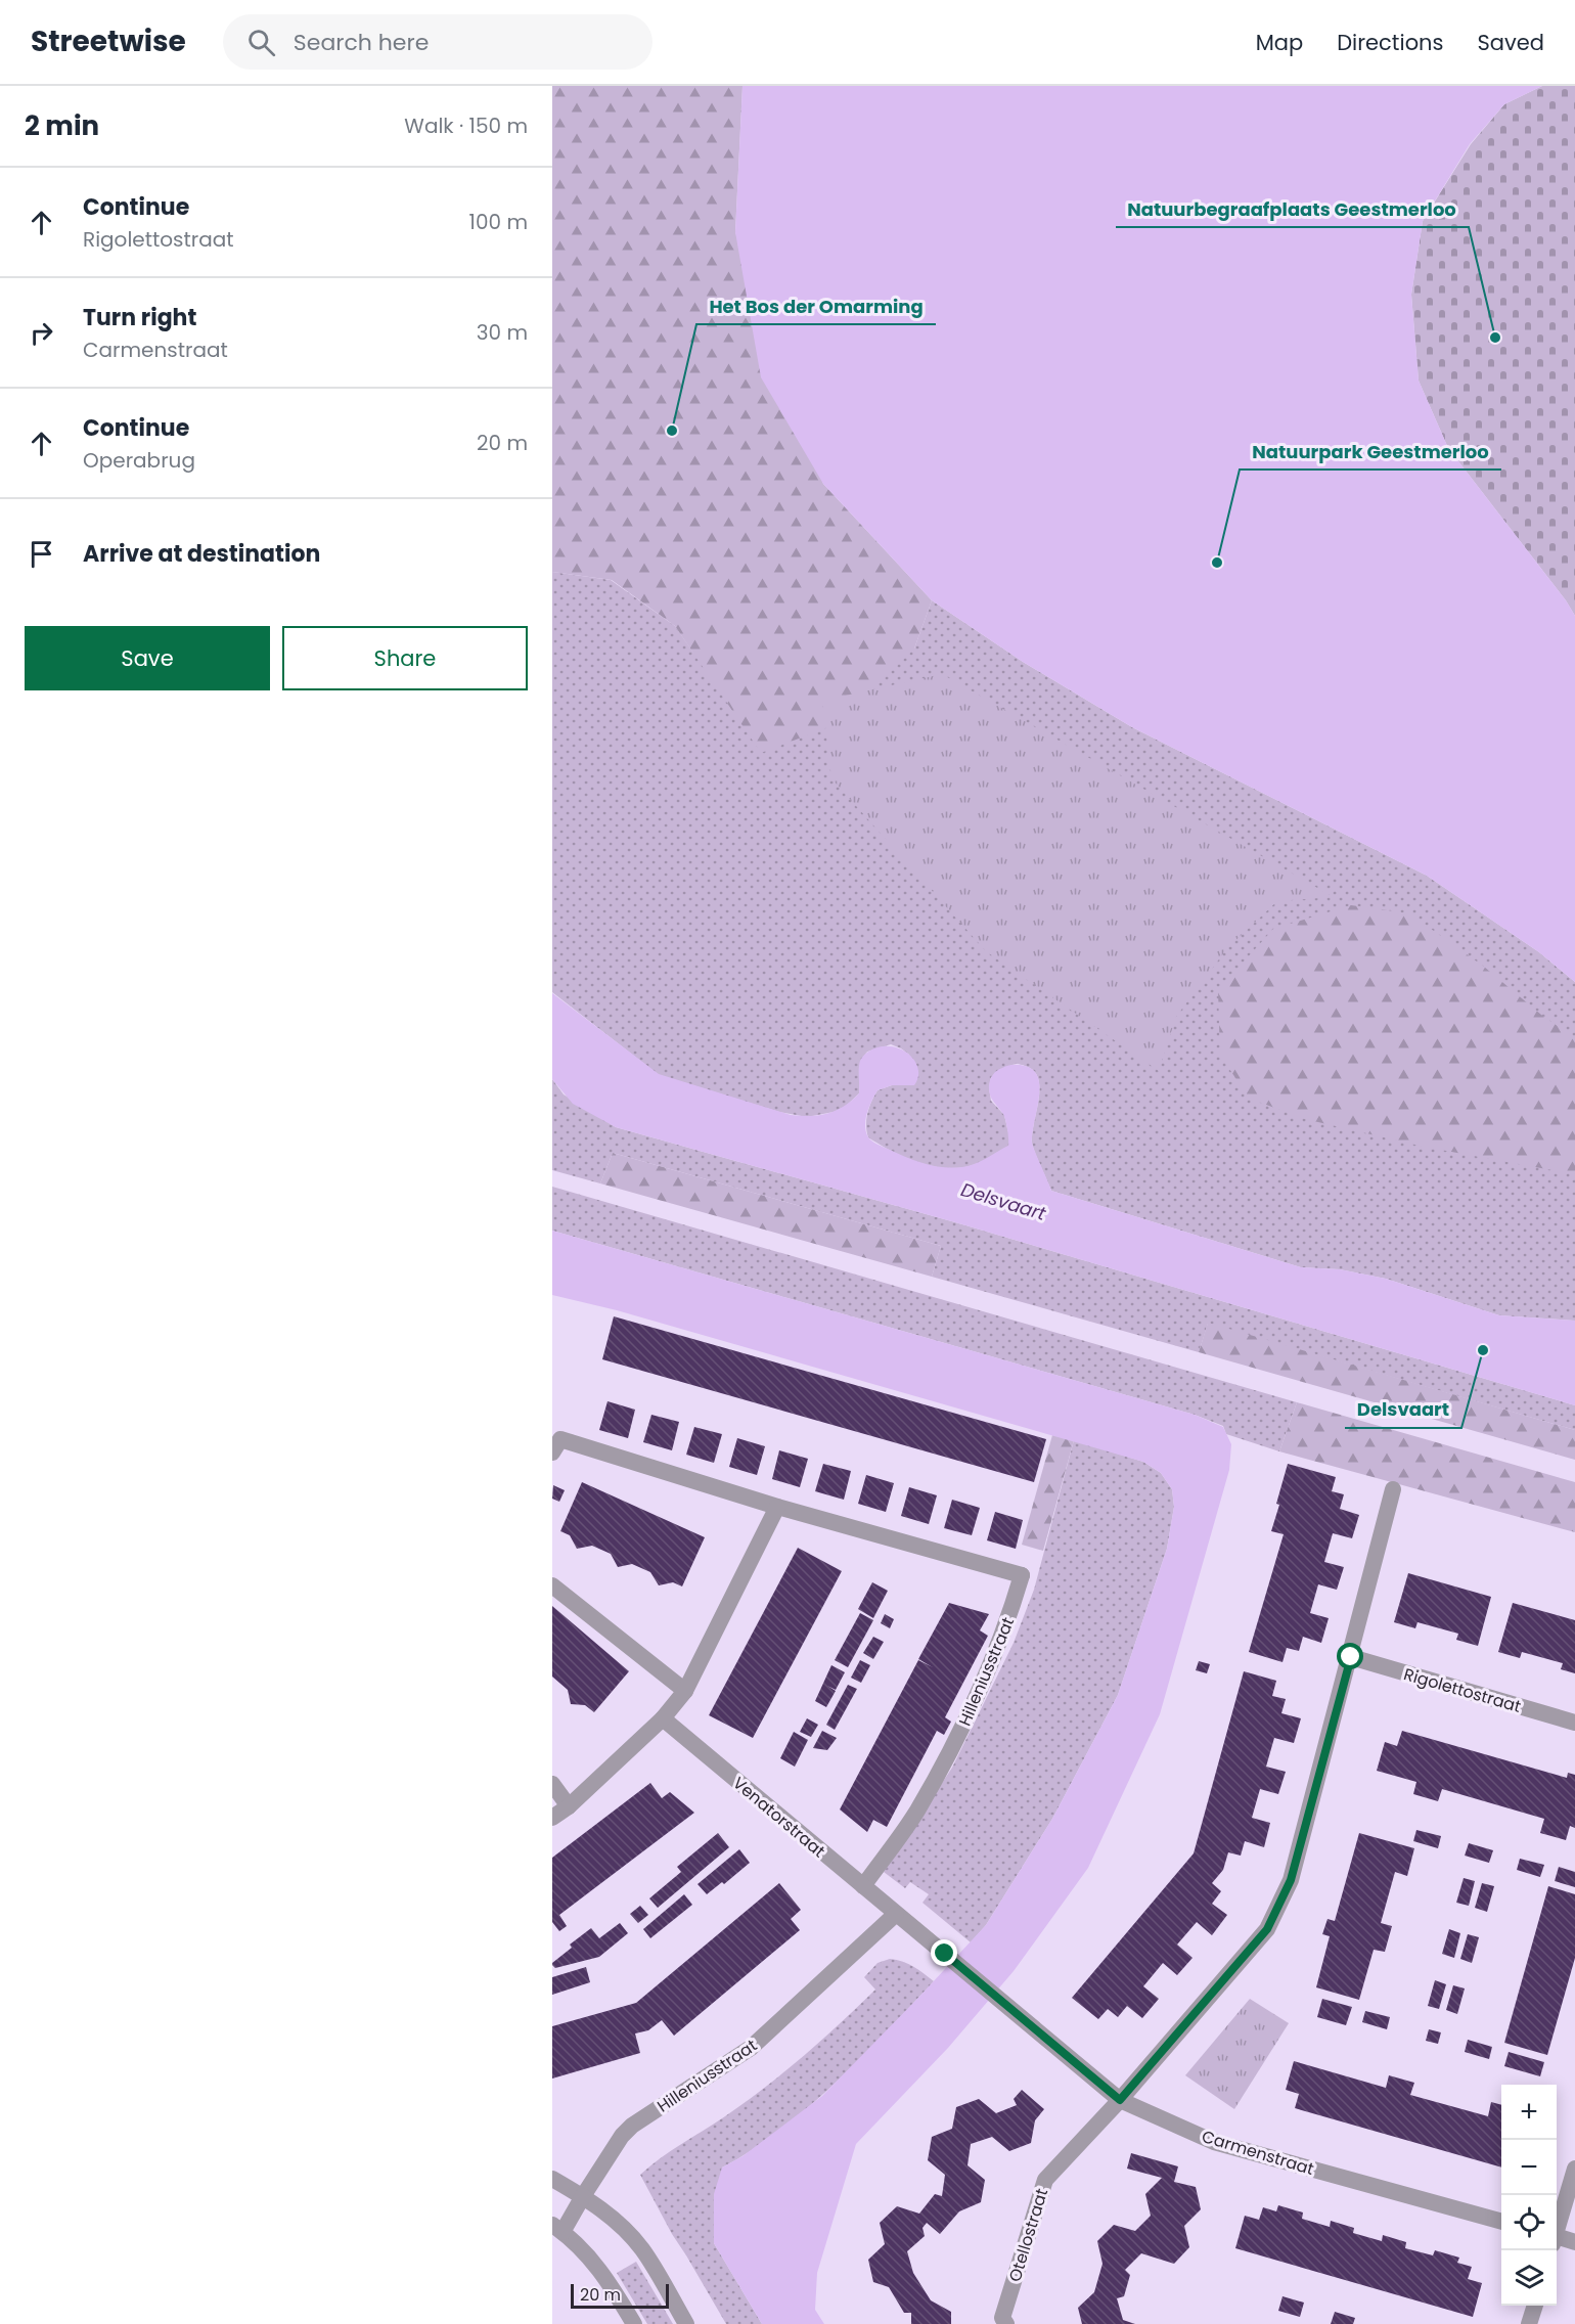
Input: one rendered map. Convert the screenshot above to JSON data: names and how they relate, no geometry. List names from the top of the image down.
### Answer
{
  "streets": {
    "street": [
      "Hilleniusstraat",
      "Rigolettostraat",
      "Venatorstraat",
      "Carmenstraat",
      "Otellostraat"
    ]
  },
  "crossings": [
    ["Hilleniusstraat", "Venatorstraat"],
    ["Hilleniusstraat", "Carmenstraat"],
    ["Venatorstraat", "Carmenstraat"],
    ["Carmenstraat", "Otellostraat"]
  ],
  "water": ["Delsvaart"],
  "places": [
    "Natuurbegraafplaats Geestmerloo",
    "Het Bos der Omarming",
    "Natuurpark Geestmerloo",
    "Delsvaart"
  ],
  "scale_bar": "20 m",
  "page": {
    "header": "Streetwise",
    "search": "Search here",
    "nav": ["Map", "Directions", "Saved"],
    "heading": ["2 min", "Walk · 150 m"],
    "list": [
      ["Continue", "Rigolettostraat", "100 m"],
      ["Turn right", "Carmenstraat", "30 m"],
      ["Continue", "Operabrug", "20 m"],
      "Arrive at destination"
    ],
    "buttons": ["Save", "Share"],
    "map_buttons": ["+", "−"],
    "scale": "20 m"
  }
}
